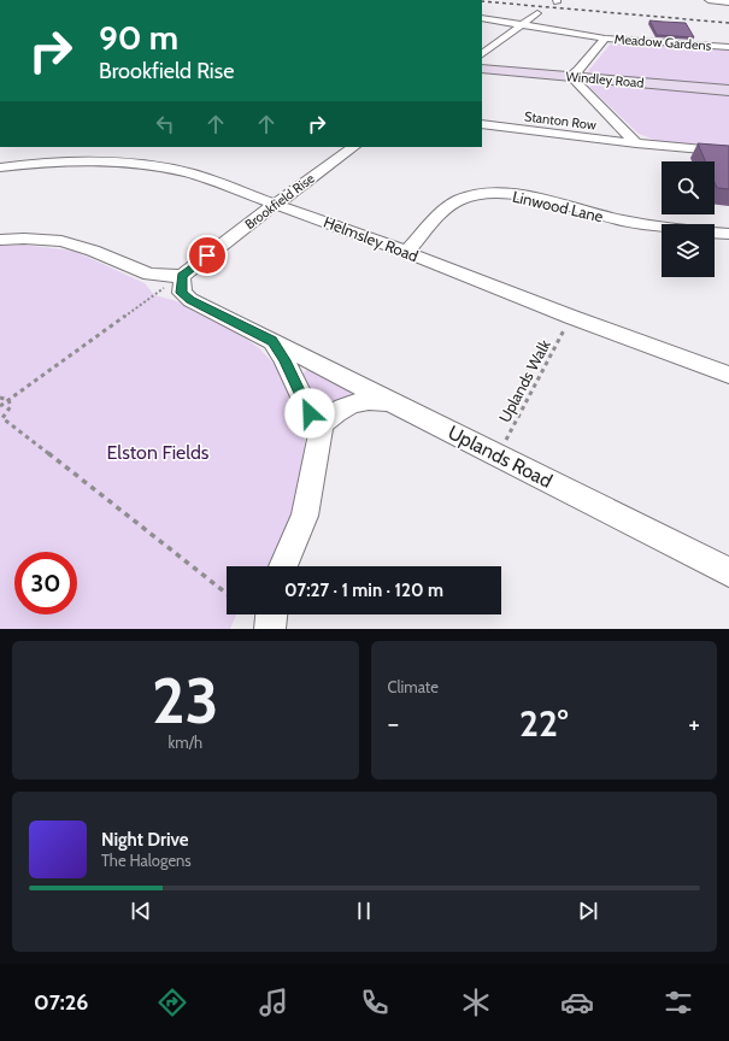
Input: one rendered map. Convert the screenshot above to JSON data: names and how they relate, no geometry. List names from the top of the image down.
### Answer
{
  "streets": {
    "street": [
      "Meadow Gardens",
      "Windley Road",
      "Stanton Row",
      "Brookfield Rise",
      "Linwood Lane",
      "Helmsley Road",
      "Uplands Road"
    ],
    "path": ["Uplands Walk"]
  },
  "crossings": [
    ["Meadow Gardens", "Windley Road"],
    ["Brookfield Rise", "Helmsley Road"],
    ["Linwood Lane", "Helmsley Road"],
    ["Helmsley Road", "Uplands Walk"],
    ["Uplands Walk", "Uplands Road"]
  ],
  "parks": ["Elston Fields"],
  "page": {
    "turn": ["90 m", "Brookfield Rise"],
    "limit": "30",
    "trip": "07:27 · 1 min · 120 m",
    "tile": [
      ["23", "km/h"],
      "Climate"
    ],
    "heat": ["−", "22°", "+"],
    "song": ["Night Drive", "The Halogens"],
    "tabs": "07:26"
  }
}
